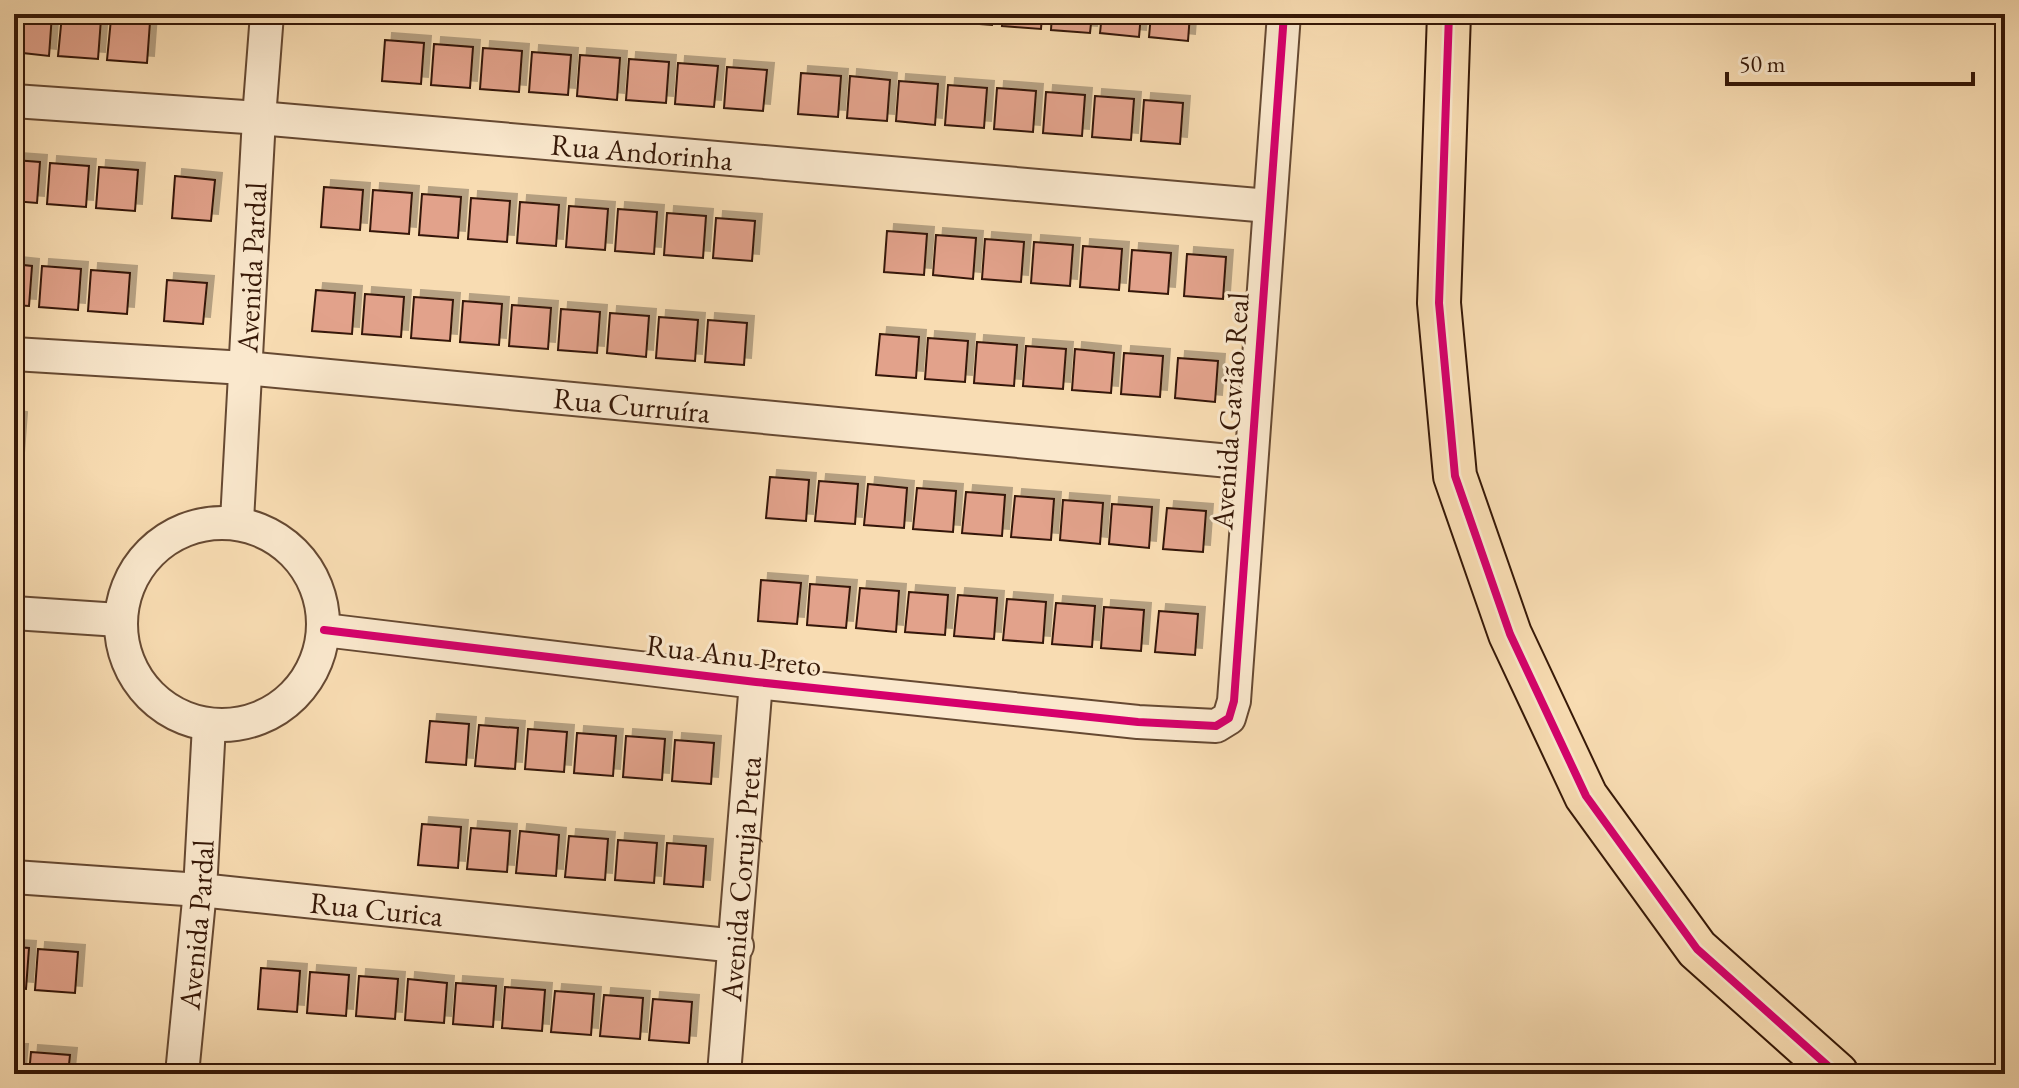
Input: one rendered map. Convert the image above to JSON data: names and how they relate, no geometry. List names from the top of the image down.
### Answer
{
  "streets": {
    "street": [
      "Rua Andorinha",
      "Avenida Pardal",
      "Rua Curruíra",
      "Avenida Gavião Real",
      "Rua Anu Preto",
      "Avenida Coruja Preta",
      "Rua Curica"
    ]
  },
  "crossings": [
    ["Rua Andorinha", "Avenida Pardal"],
    ["Rua Andorinha", "Avenida Gavião Real"],
    ["Avenida Pardal", "Rua Curruíra"],
    ["Avenida Pardal", "Rua Anu Preto"],
    ["Avenida Pardal", "Rua Curica"],
    ["Rua Curruíra", "Avenida Gavião Real"],
    ["Avenida Gavião Real", "Rua Anu Preto"],
    ["Rua Anu Preto", "Avenida Coruja Preta"],
    ["Avenida Coruja Preta", "Rua Curica"]
  ],
  "scale_bar": "50 m"
}
